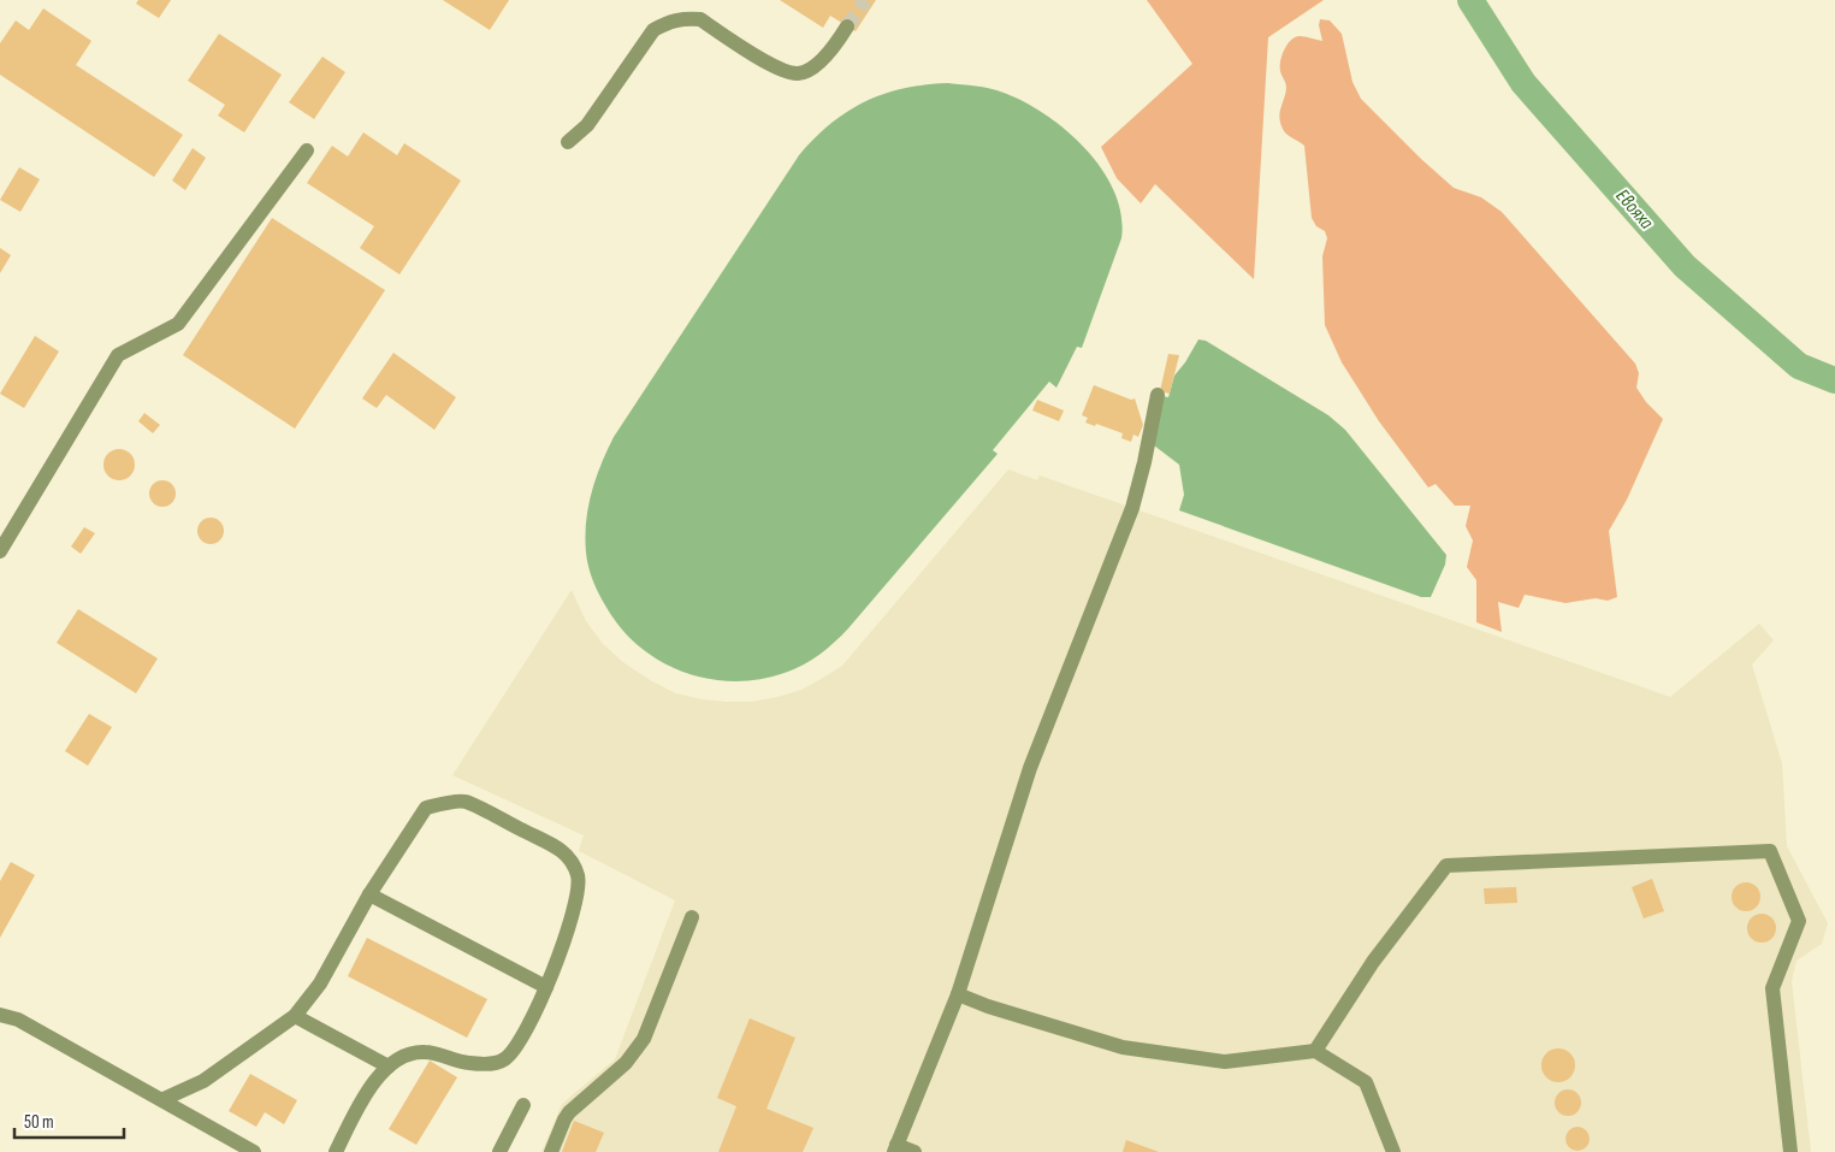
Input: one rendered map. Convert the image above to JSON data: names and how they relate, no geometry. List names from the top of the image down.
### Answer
{
  "water": ["Евояха"],
  "scale_bar": "50 m"
}
